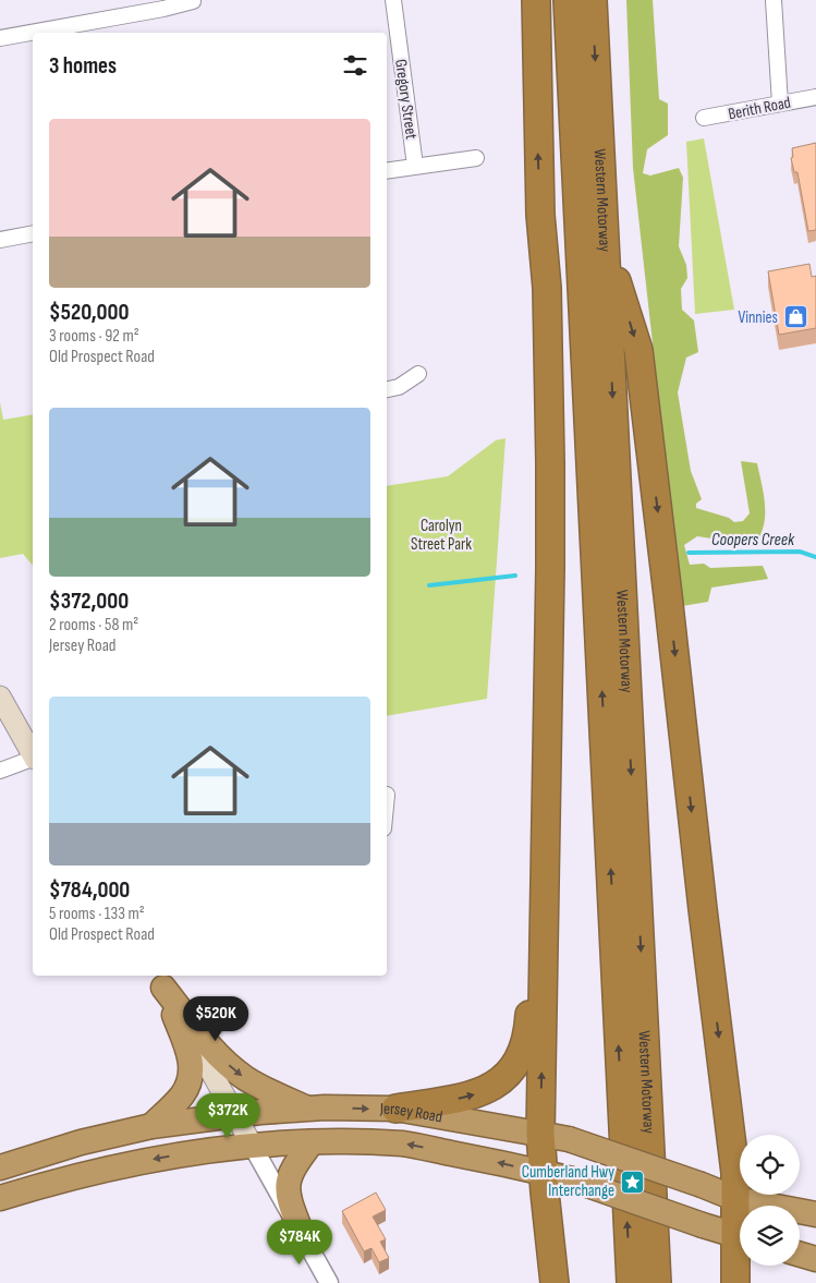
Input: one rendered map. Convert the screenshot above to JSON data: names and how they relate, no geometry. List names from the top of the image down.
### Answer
{
  "streets": {
    "highway": ["Western Motorway", "Jersey Road"],
    "street": ["Gregory Street", "Berith Road"]
  },
  "water": ["Coopers Creek"],
  "parks": ["Carolyn Street Park"],
  "places": {
    "shop": ["Vinnies"],
    "place": ["Cumberland Hwy Interchange"]
  },
  "page": {
    "heading": "3 homes",
    "list": [
      {
        "name": "$520,000",
        "note": "3 rooms · 92 m² · Old Prospect Road"
      },
      {
        "name": "$372,000",
        "note": "2 rooms · 58 m² · Jersey Road"
      },
      {
        "name": "$784,000",
        "note": "5 rooms · 133 m² · Old Prospect Road"
      }
    ],
    "price": ["$520K", "$372K", "$784K"]
  }
}
